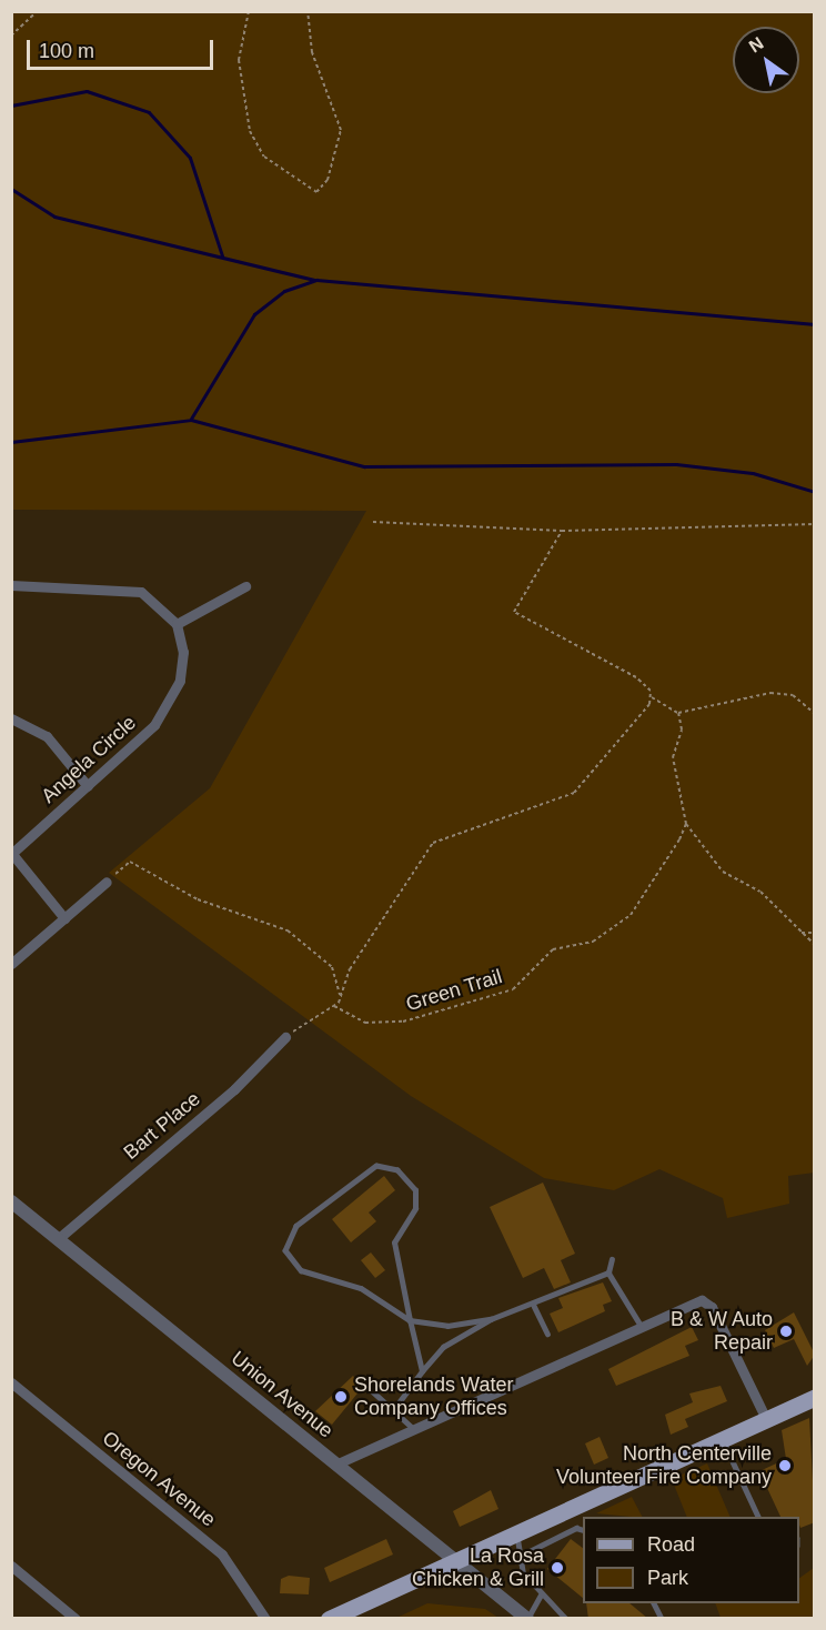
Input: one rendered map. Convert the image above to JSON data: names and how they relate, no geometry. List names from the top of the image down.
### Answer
{
  "streets": {
    "street": [
      "Angela Circle",
      "Bart Place",
      "Union Avenue",
      "Oregon Avenue"
    ],
    "path": ["Green Trail"]
  },
  "crossings": [
    ["Bart Place", "Union Avenue"]
  ],
  "places": [
    "B & W Auto Repair",
    "Shorelands Water Company Offices",
    "North Centerville Volunteer Fire Company",
    "La Rosa Chicken & Grill"
  ],
  "legend": ["Road", "Park"],
  "scale_bar": "100 m",
  "north": "top left"
}
